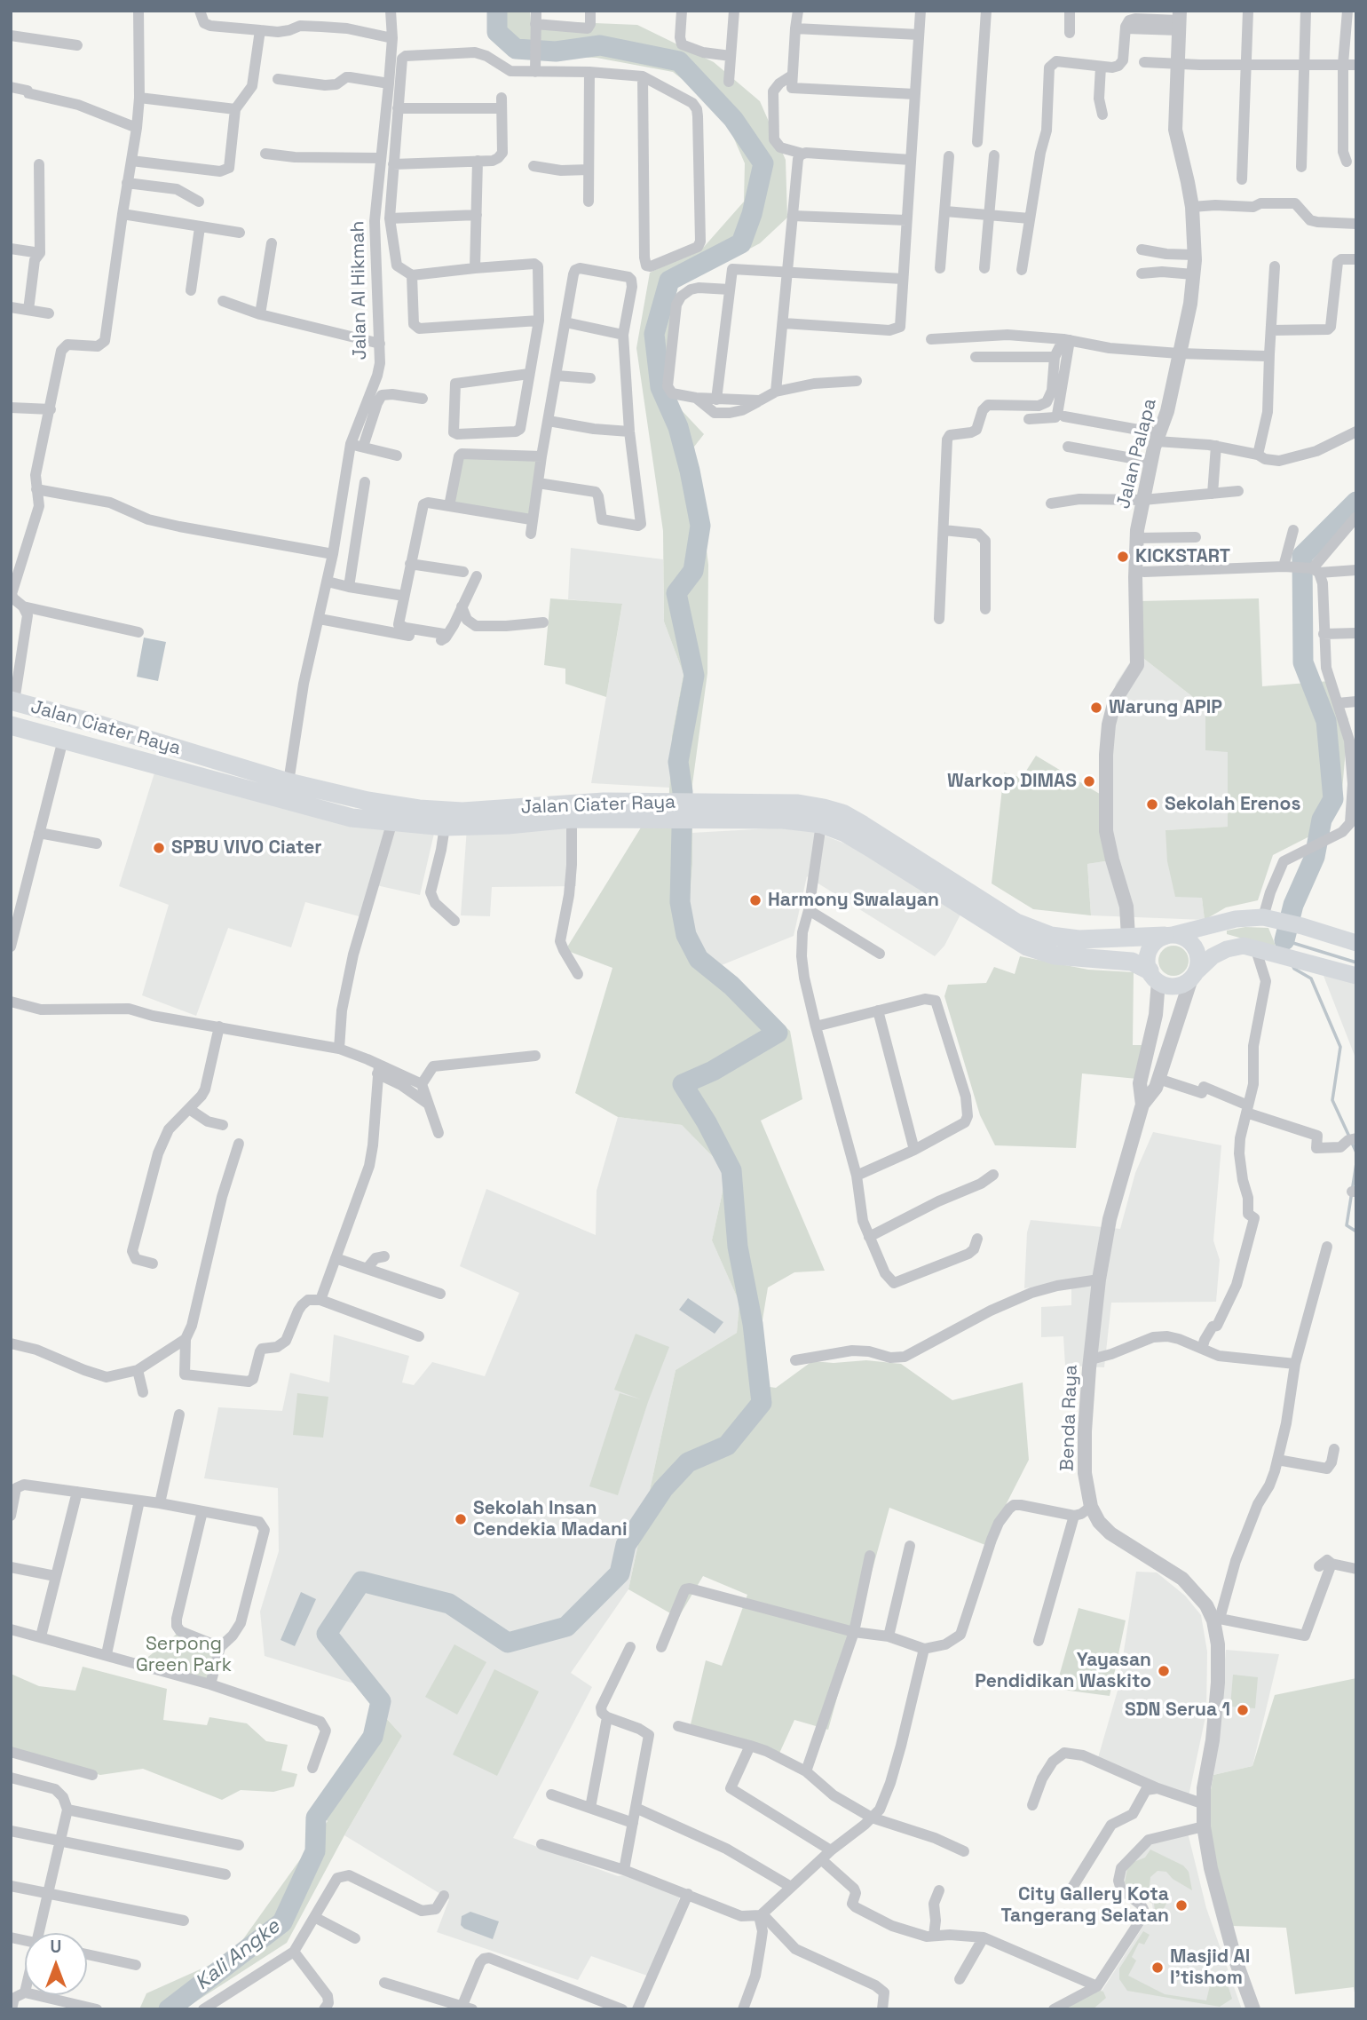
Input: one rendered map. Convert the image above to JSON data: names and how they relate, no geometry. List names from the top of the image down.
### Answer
{
  "streets": {
    "main road": ["Jalan Ciater Raya"],
    "street": ["Jalan Al Hikmah", "Jalan Palapa", "Benda Raya"]
  },
  "crossings": [
    ["Jalan Al Hikmah", "Jalan Ciater Raya"],
    ["Jalan Palapa", "Jalan Ciater Raya"],
    ["Jalan Ciater Raya", "Benda Raya"]
  ],
  "water": ["Kali Angke"],
  "parks": ["Serpong Green Park"],
  "places": [
    "KICKSTART",
    "Warung APIP",
    "Warkop DIMAS",
    "Sekolah Erenos",
    "SPBU VIVO Ciater",
    "Harmony Swalayan",
    "Sekolah Insan Cendekia Madani",
    "Yayasan Pendidikan Waskito",
    "SDN Serua 1",
    "City Gallery Kota Tangerang Selatan",
    "Masjid Al I'tishom"
  ],
  "north": "top"
}
